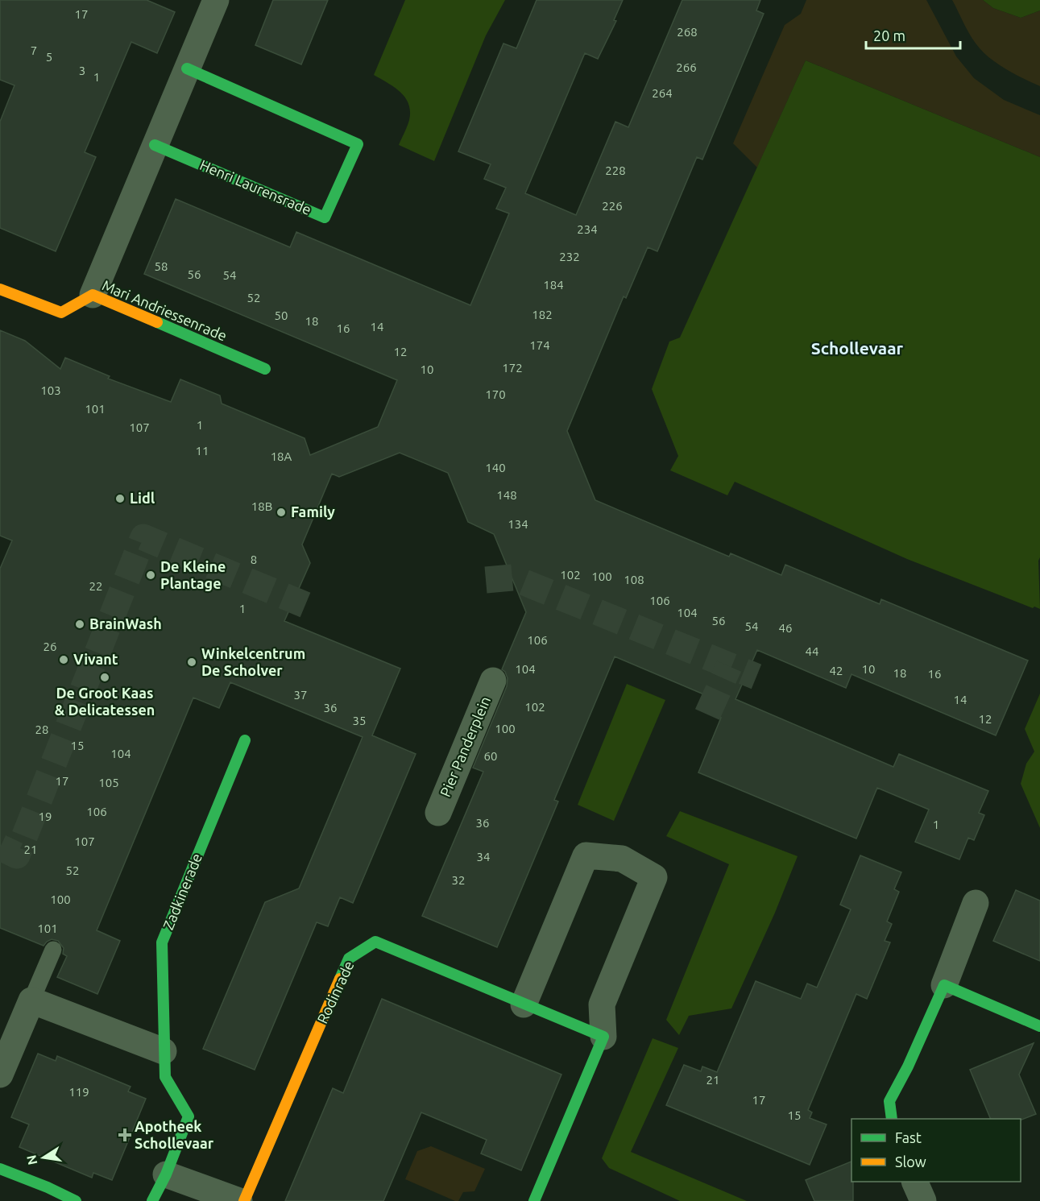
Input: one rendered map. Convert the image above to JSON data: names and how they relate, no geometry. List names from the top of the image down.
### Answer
{
  "streets": {
    "street": [
      "Henri Laurensrade",
      "Mari Andriessenrade",
      "Pier Panderplein",
      "Zadkinerade",
      "Rodinrade"
    ]
  },
  "districts": ["Schollevaar"],
  "places": {
    "other": [
      "Lidl",
      "Family",
      "De Kleine Plantage",
      "BrainWash",
      "Vivant",
      "Winkelcentrum De Scholver",
      "De Groot Kaas & Delicatessen"
    ],
    "health": ["Apotheek Schollevaar"]
  },
  "house_numbers": [
    "17",
    "268",
    "7",
    "5",
    "266",
    "3",
    "1",
    "264",
    "228",
    "226",
    "234",
    "232",
    "58",
    "56",
    "54",
    "184",
    "52",
    "182",
    "50",
    "18",
    "14",
    "16",
    "174",
    "12",
    "172",
    "10",
    "103",
    "170",
    "101",
    "1",
    "107",
    "11",
    "18A",
    "140",
    "148",
    "18B",
    "134",
    "8",
    "102",
    "100",
    "108",
    "22",
    "106",
    "1",
    "104",
    "56",
    "54",
    "46",
    "106",
    "26",
    "44",
    "104",
    "10",
    "42",
    "18",
    "16",
    "37",
    "14",
    "102",
    "36",
    "12",
    "35",
    "100",
    "28",
    "15",
    "104",
    "60",
    "17",
    "105",
    "106",
    "19",
    "36",
    "1",
    "107",
    "21",
    "34",
    "52",
    "32",
    "100",
    "101",
    "21",
    "119",
    "17",
    "15"
  ],
  "legend": ["Fast", "Slow"],
  "scale_bar": "20 m",
  "north": "left"
}
